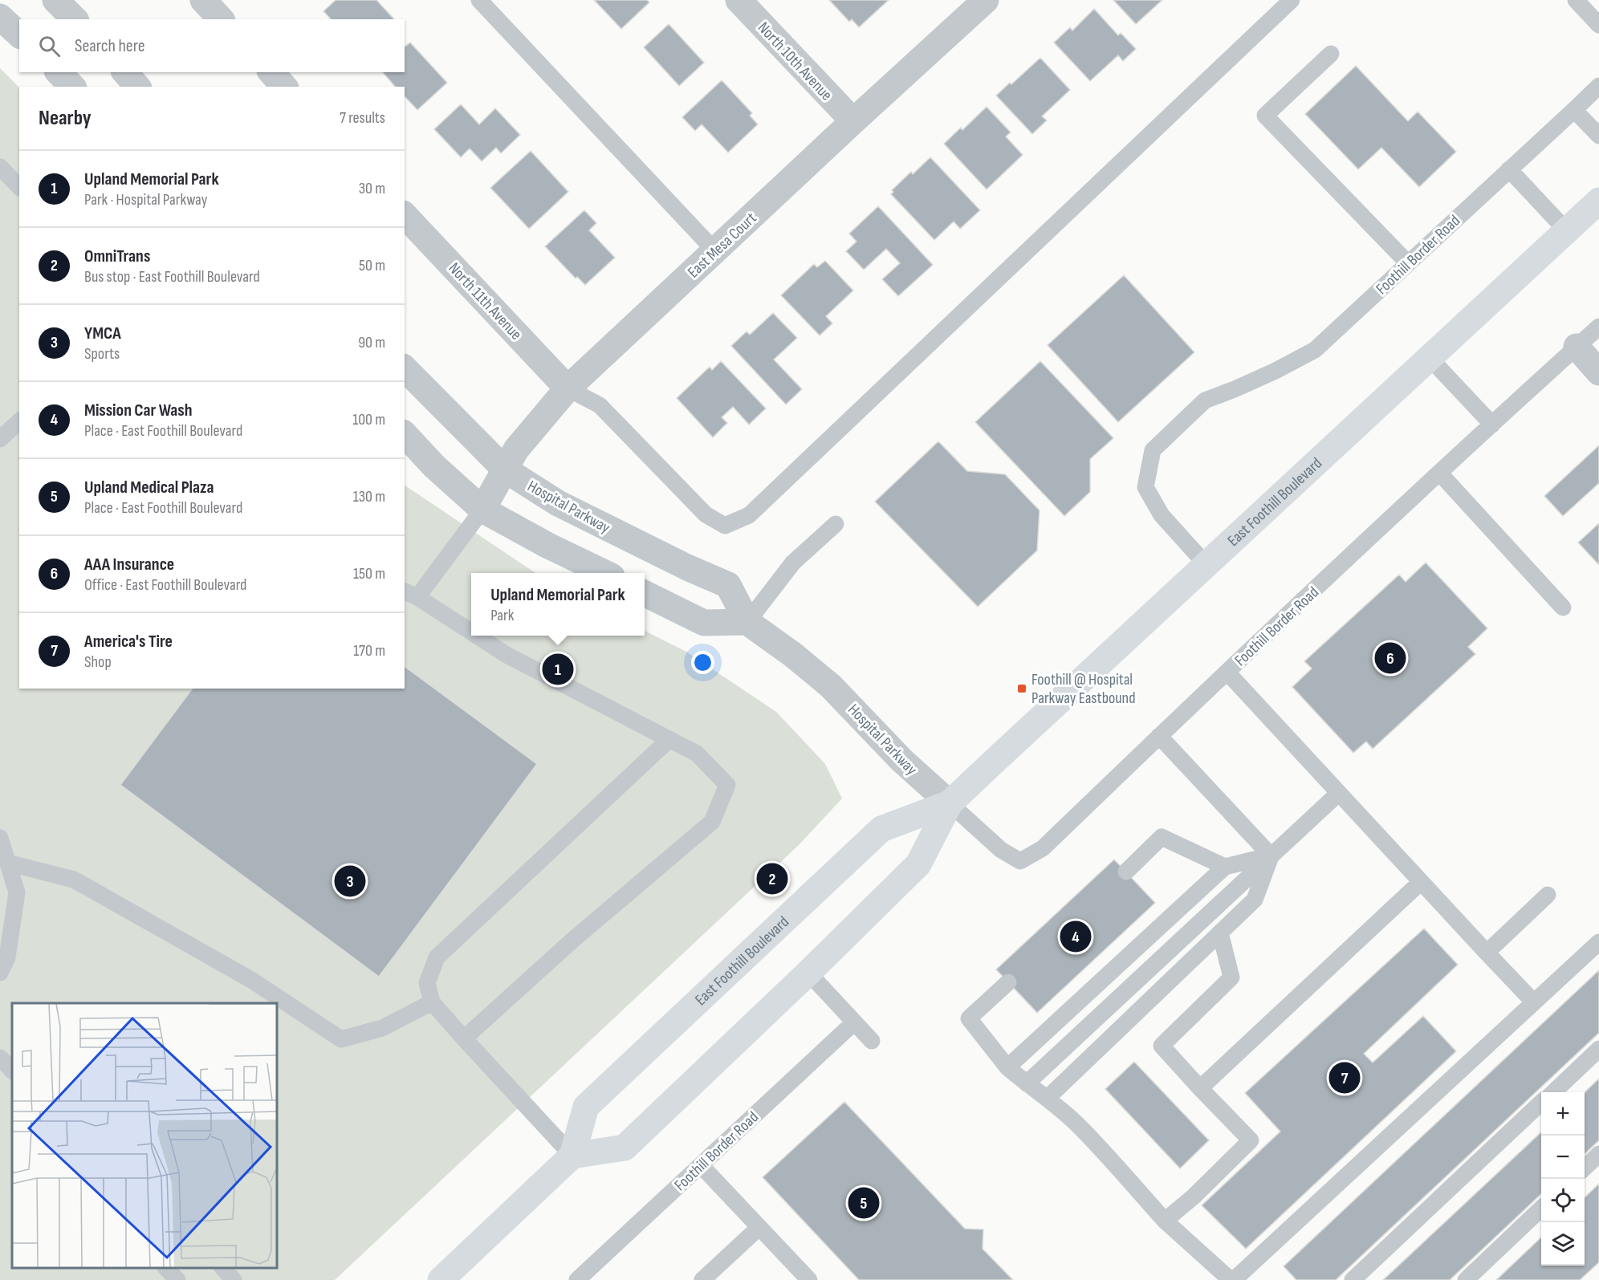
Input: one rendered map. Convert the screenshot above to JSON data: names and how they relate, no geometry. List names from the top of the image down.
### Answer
{
  "streets": {
    "main road": ["East Foothill Boulevard"],
    "street": [
      "North 10th Avenue",
      "East Mesa Court",
      "North 11th Avenue",
      "Hospital Parkway"
    ],
    "lane": ["Foothill Border Road"]
  },
  "crossings": [
    ["North 10th Avenue", "East Mesa Court"],
    ["East Mesa Court", "North 11th Avenue"],
    ["East Mesa Court", "Hospital Parkway"],
    ["Foothill Border Road", "East Foothill Boulevard"],
    ["Foothill Border Road", "Hospital Parkway"],
    ["East Foothill Boulevard", "Hospital Parkway"]
  ],
  "places": {
    "transit": ["Foothill @ Hospital Parkway Eastbound"]
  },
  "page": {
    "search": "Search here",
    "heading": ["Nearby", "7 results"],
    "list": [
      {
        "mark": "1",
        "name": "Upland Memorial Park",
        "note": "Park · Hospital Parkway",
        "value": "30 m"
      },
      {
        "mark": "2",
        "name": "OmniTrans",
        "note": "Bus stop · East Foothill Boulevard",
        "value": "50 m"
      },
      {
        "mark": "3",
        "name": "YMCA",
        "note": "Sports",
        "value": "90 m"
      },
      {
        "mark": "4",
        "name": "Mission Car Wash",
        "note": "Place · East Foothill Boulevard",
        "value": "100 m"
      },
      {
        "mark": "5",
        "name": "Upland Medical Plaza",
        "note": "Place · East Foothill Boulevard",
        "value": "130 m"
      },
      {
        "mark": "6",
        "name": "AAA Insurance",
        "note": "Office · East Foothill Boulevard",
        "value": "150 m"
      },
      {
        "mark": "7",
        "name": "America's Tire",
        "note": "Shop",
        "value": "170 m"
      }
    ],
    "popup": ["Upland Memorial Park", "Park"],
    "pins": [
      "6",
      "1",
      "2",
      "3",
      "4",
      "7",
      "5"
    ],
    "map_buttons": ["+", "−"]
  }
}
